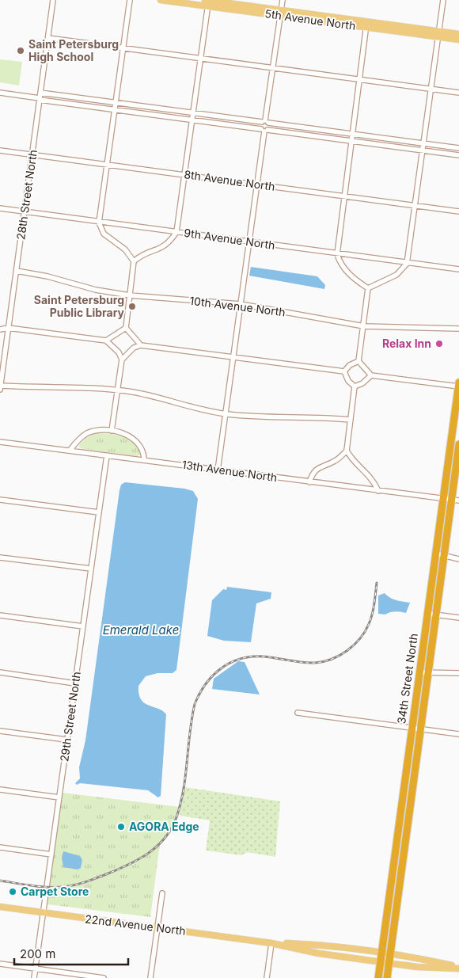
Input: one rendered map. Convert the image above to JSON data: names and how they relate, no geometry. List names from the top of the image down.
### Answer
{
  "streets": {
    "highway": ["34th Street North"],
    "main road": ["5th Avenue North", "22nd Avenue North"],
    "street": [
      "8th Avenue North",
      "28th Street North",
      "9th Avenue North",
      "10th Avenue North",
      "13th Avenue North",
      "29th Street North"
    ]
  },
  "crossings": [
    ["8th Avenue North", "28th Street North"],
    ["28th Street North", "9th Avenue North"],
    ["28th Street North", "10th Avenue North"],
    ["13th Avenue North", "34th Street North"],
    ["13th Avenue North", "29th Street North"],
    ["34th Street North", "22nd Avenue North"],
    ["29th Street North", "22nd Avenue North"]
  ],
  "water": ["Emerald Lake"],
  "places": [
    "Saint Petersburg High School",
    "Saint Petersburg Public Library",
    "Relax Inn",
    "AGORA Edge",
    "Carpet Store"
  ],
  "scale_bar": "200 m"
}
